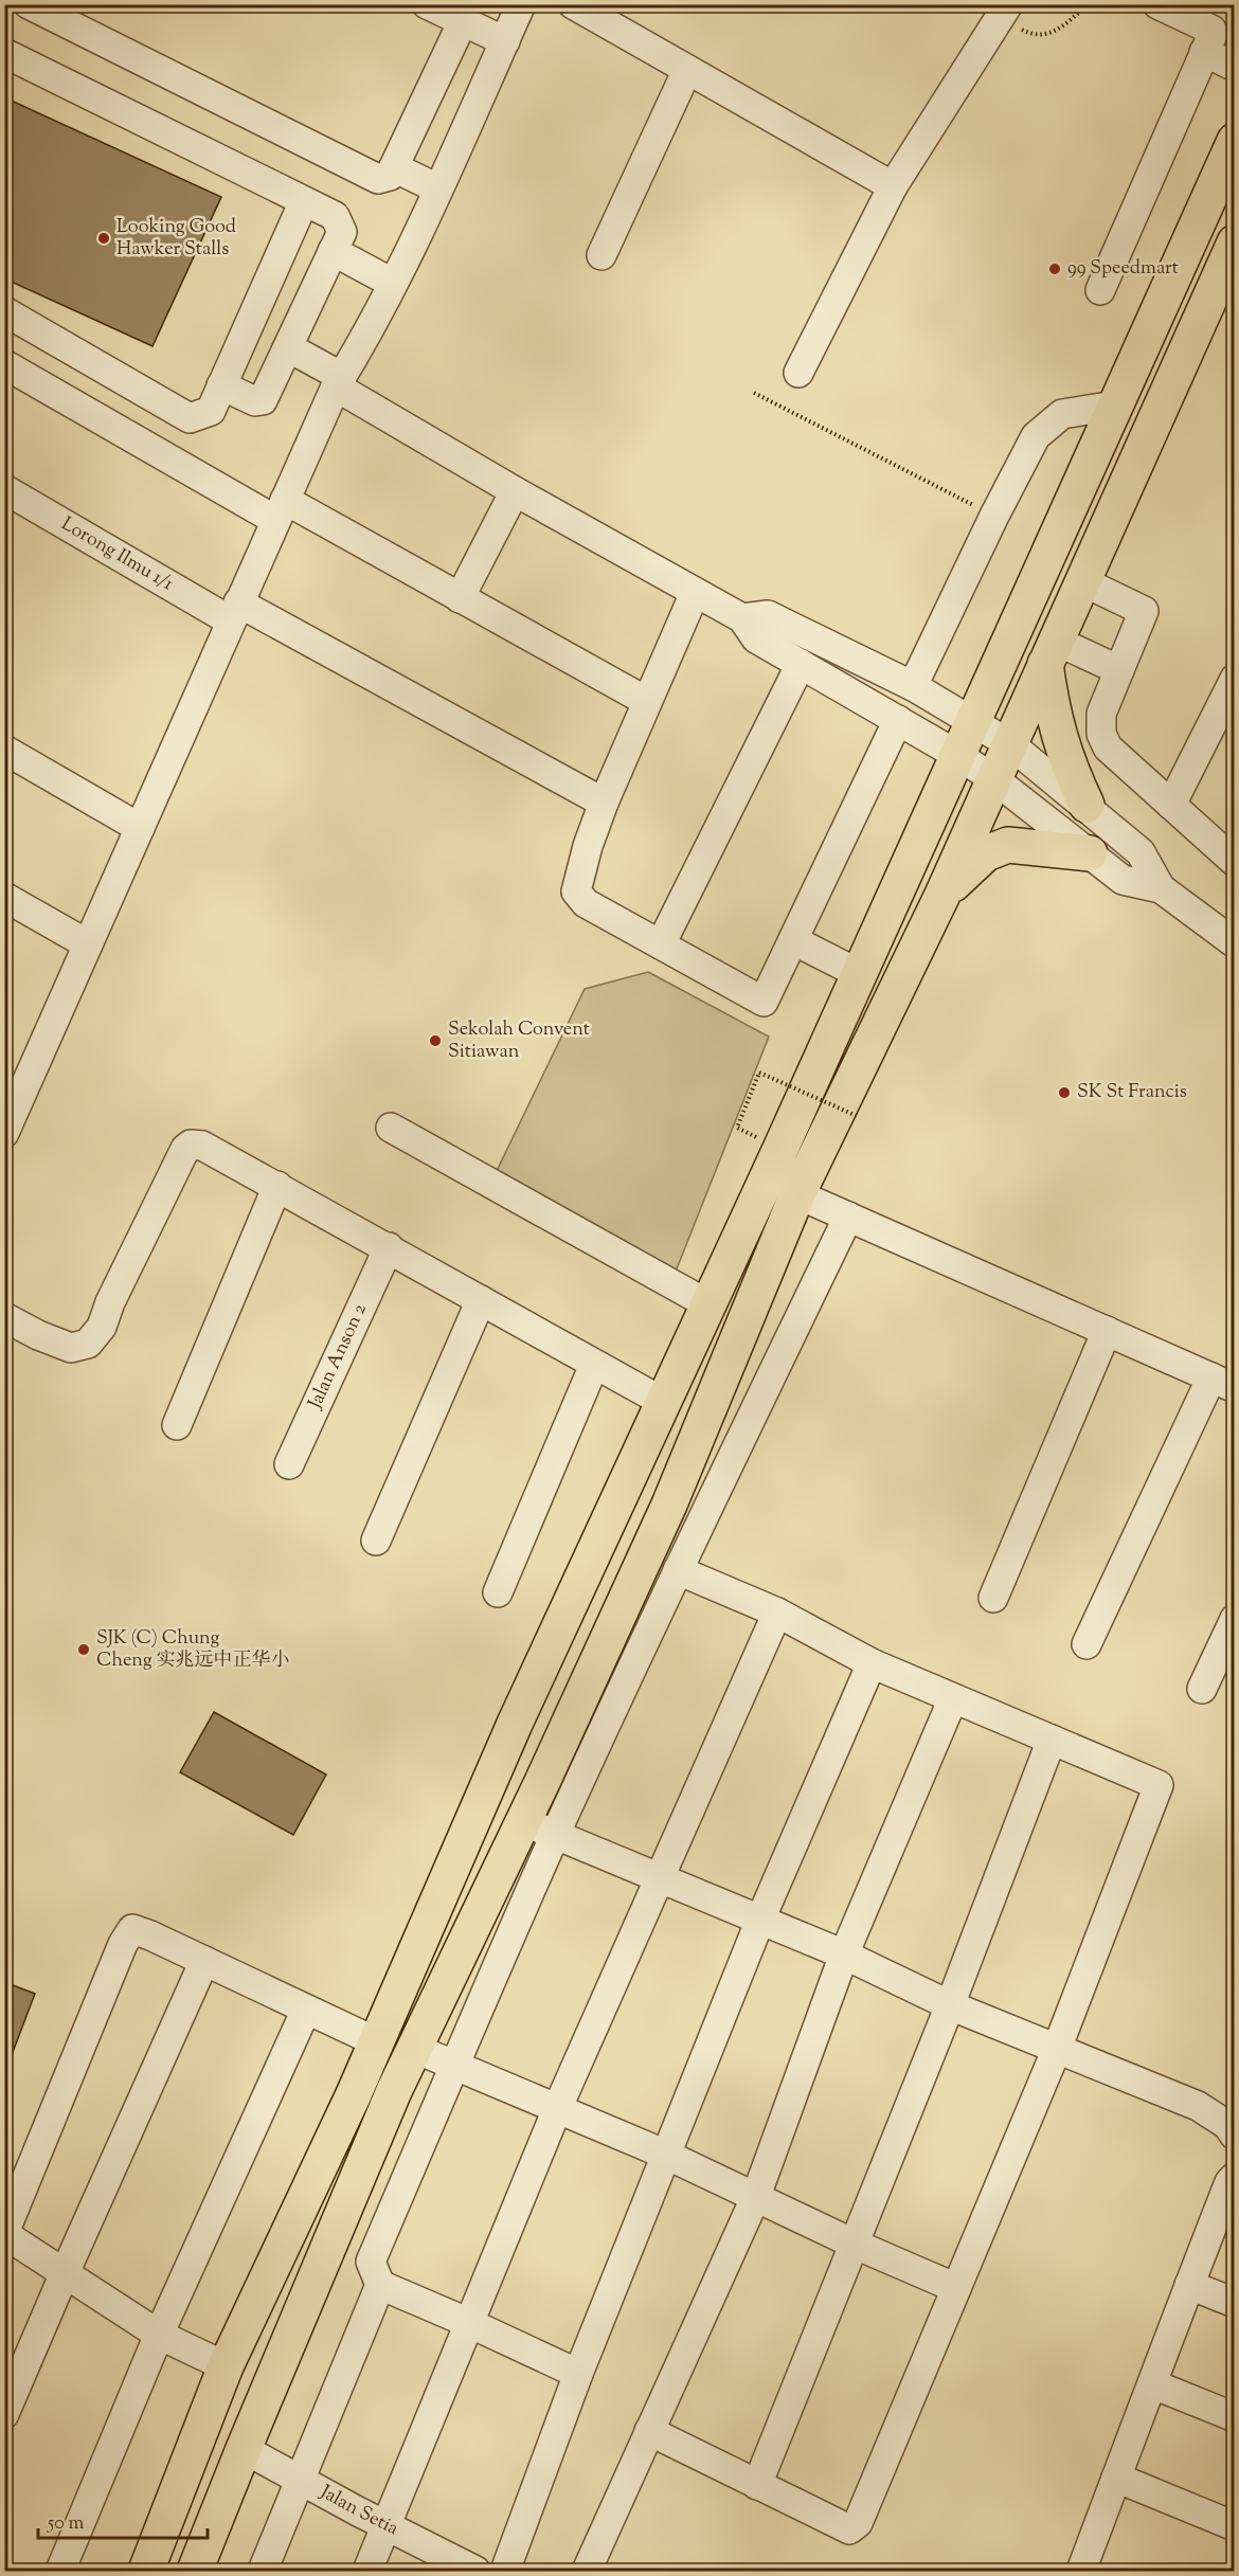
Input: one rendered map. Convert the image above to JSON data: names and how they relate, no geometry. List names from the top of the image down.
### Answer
{
  "streets": {
    "street": ["Lorong Ilmu 1/1", "Jalan Anson 2", "Jalan Setia"]
  },
  "places": [
    "Looking Good Hawker Stalls",
    "99 Speedmart",
    "Sekolah Convent Sitiawan",
    "SK St Francis",
    "SJK (C) Chung Cheng 实兆远中正华小"
  ],
  "scale_bar": "50 m"
}
